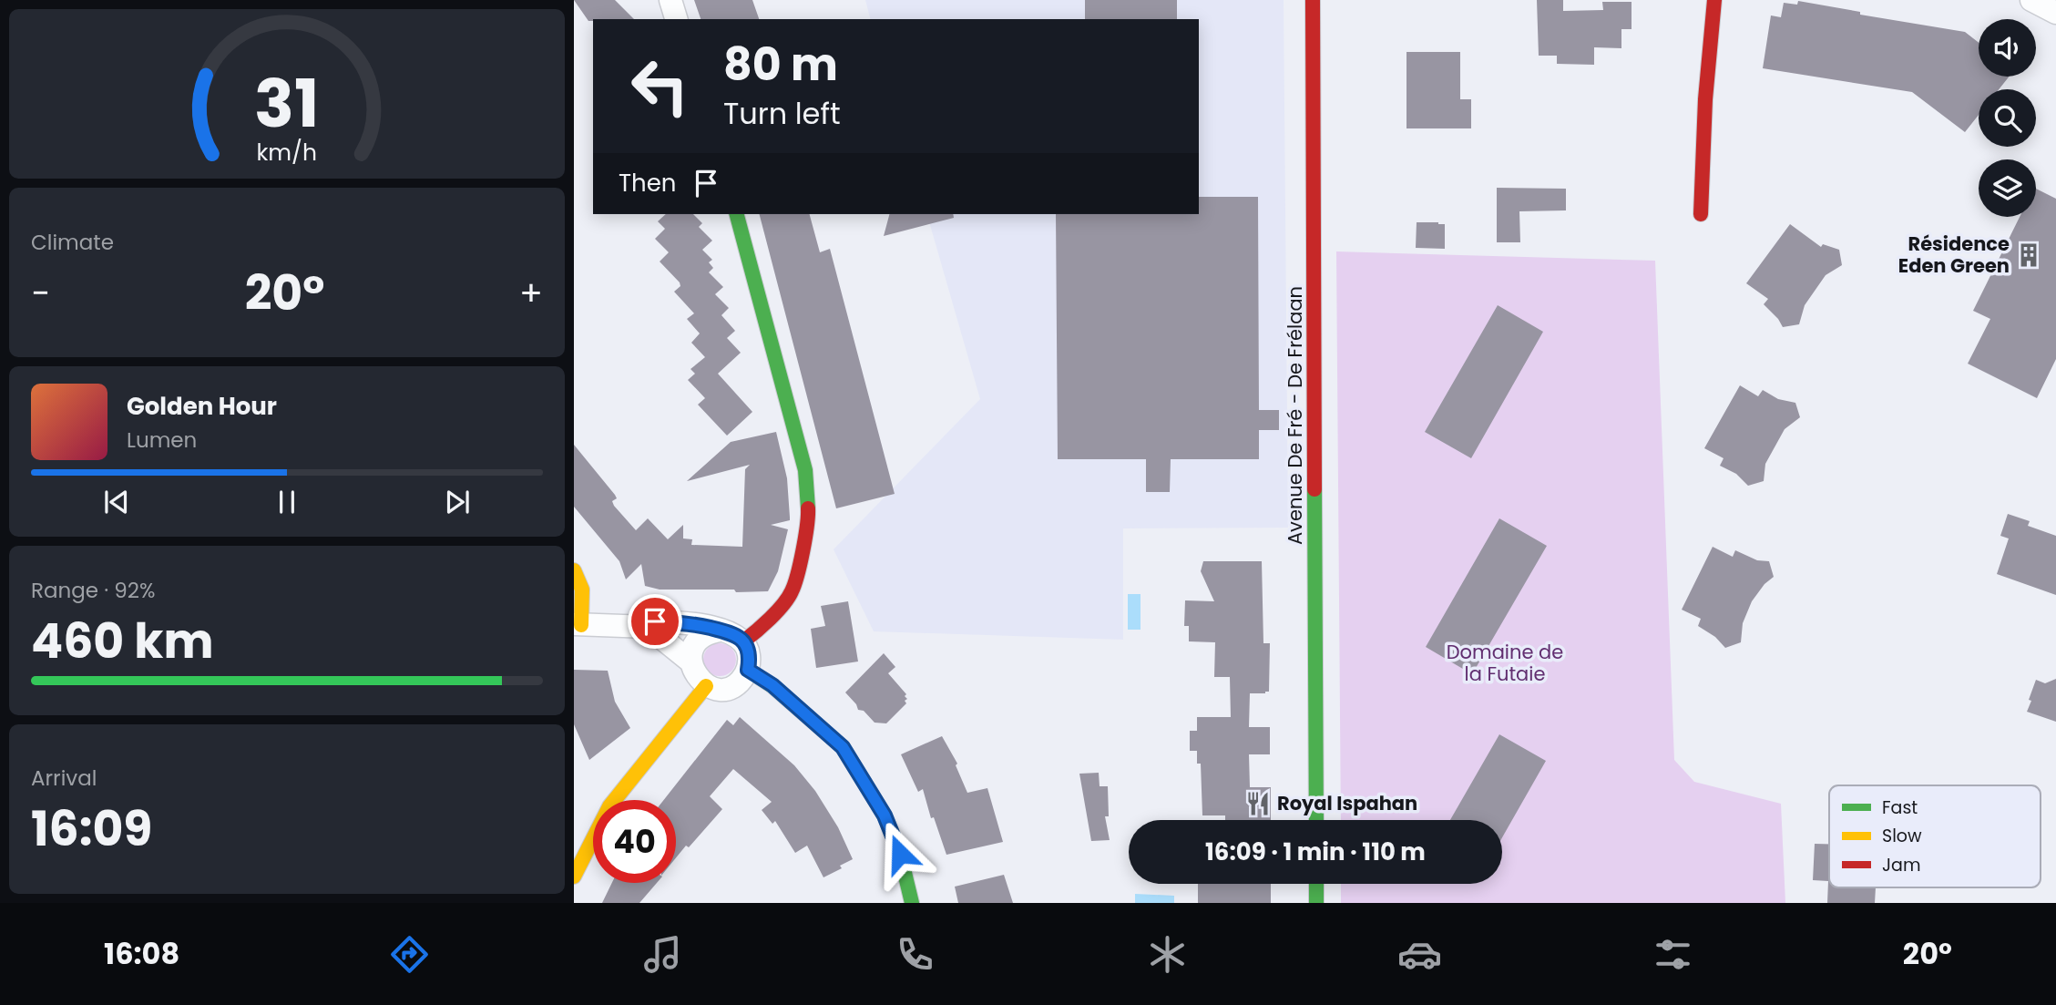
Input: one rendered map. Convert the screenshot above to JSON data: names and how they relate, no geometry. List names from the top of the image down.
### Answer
{
  "streets": {
    "street": ["Avenue De Fré - De Frélaan"]
  },
  "parks": ["Domaine de la Futaie"],
  "places": {
    "building": ["Résidence Eden Green"],
    "restaurant": ["Royal Ispahan"]
  },
  "legend": ["Fast", "Slow", "Jam"],
  "page": {
    "turn": ["80 m", "Turn left"],
    "then": "Then",
    "tile": [
      "Climate",
      ["Range · 92%", "460 km"],
      ["Arrival", "16:09"]
    ],
    "heat": ["−", "20°", "+"],
    "song": ["Golden Hour", "Lumen"],
    "limit": "40",
    "trip": "16:09 · 1 min · 110 m",
    "tabs": ["16:08", "20°"],
    "gauge": ["31", "km/h"]
  }
}
